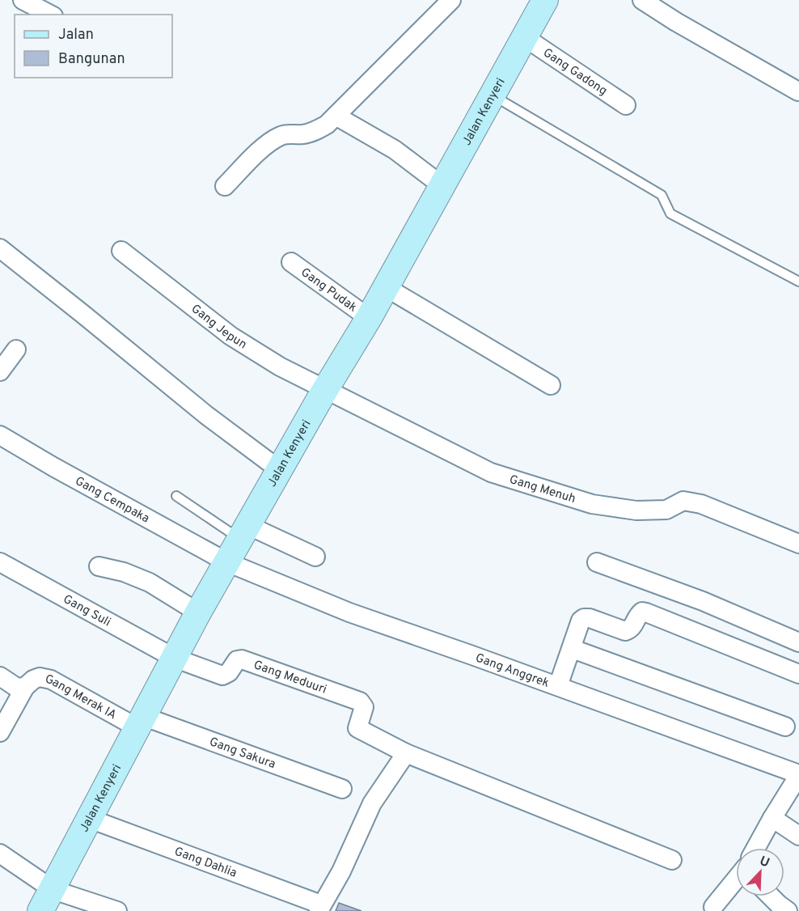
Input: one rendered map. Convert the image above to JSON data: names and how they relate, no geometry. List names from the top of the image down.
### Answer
{
  "streets": {
    "street": [
      "Gang Gadong",
      "Jalan Kenyeri",
      "Gang Pudak",
      "Gang Jepun",
      "Gang Menuh",
      "Gang Cempaka",
      "Gang Suli",
      "Gang Anggrek",
      "Gang Meduuri",
      "Gang Merak IA",
      "Gang Sakura",
      "Gang Dahlia"
    ]
  },
  "crossings": [
    ["Gang Gadong", "Jalan Kenyeri"],
    ["Jalan Kenyeri", "Gang Pudak"],
    ["Jalan Kenyeri", "Gang Jepun"],
    ["Jalan Kenyeri", "Gang Menuh"],
    ["Jalan Kenyeri", "Gang Cempaka"],
    ["Jalan Kenyeri", "Gang Suli"],
    ["Jalan Kenyeri", "Gang Anggrek"],
    ["Jalan Kenyeri", "Gang Meduuri"],
    ["Jalan Kenyeri", "Gang Merak IA"],
    ["Jalan Kenyeri", "Gang Sakura"],
    ["Jalan Kenyeri", "Gang Dahlia"],
    ["Gang Jepun", "Gang Menuh"],
    ["Gang Cempaka", "Gang Anggrek"],
    ["Gang Suli", "Gang Meduuri"],
    ["Gang Merak IA", "Gang Sakura"]
  ],
  "legend": ["Jalan", "Bangunan"],
  "north": "top right"
}
